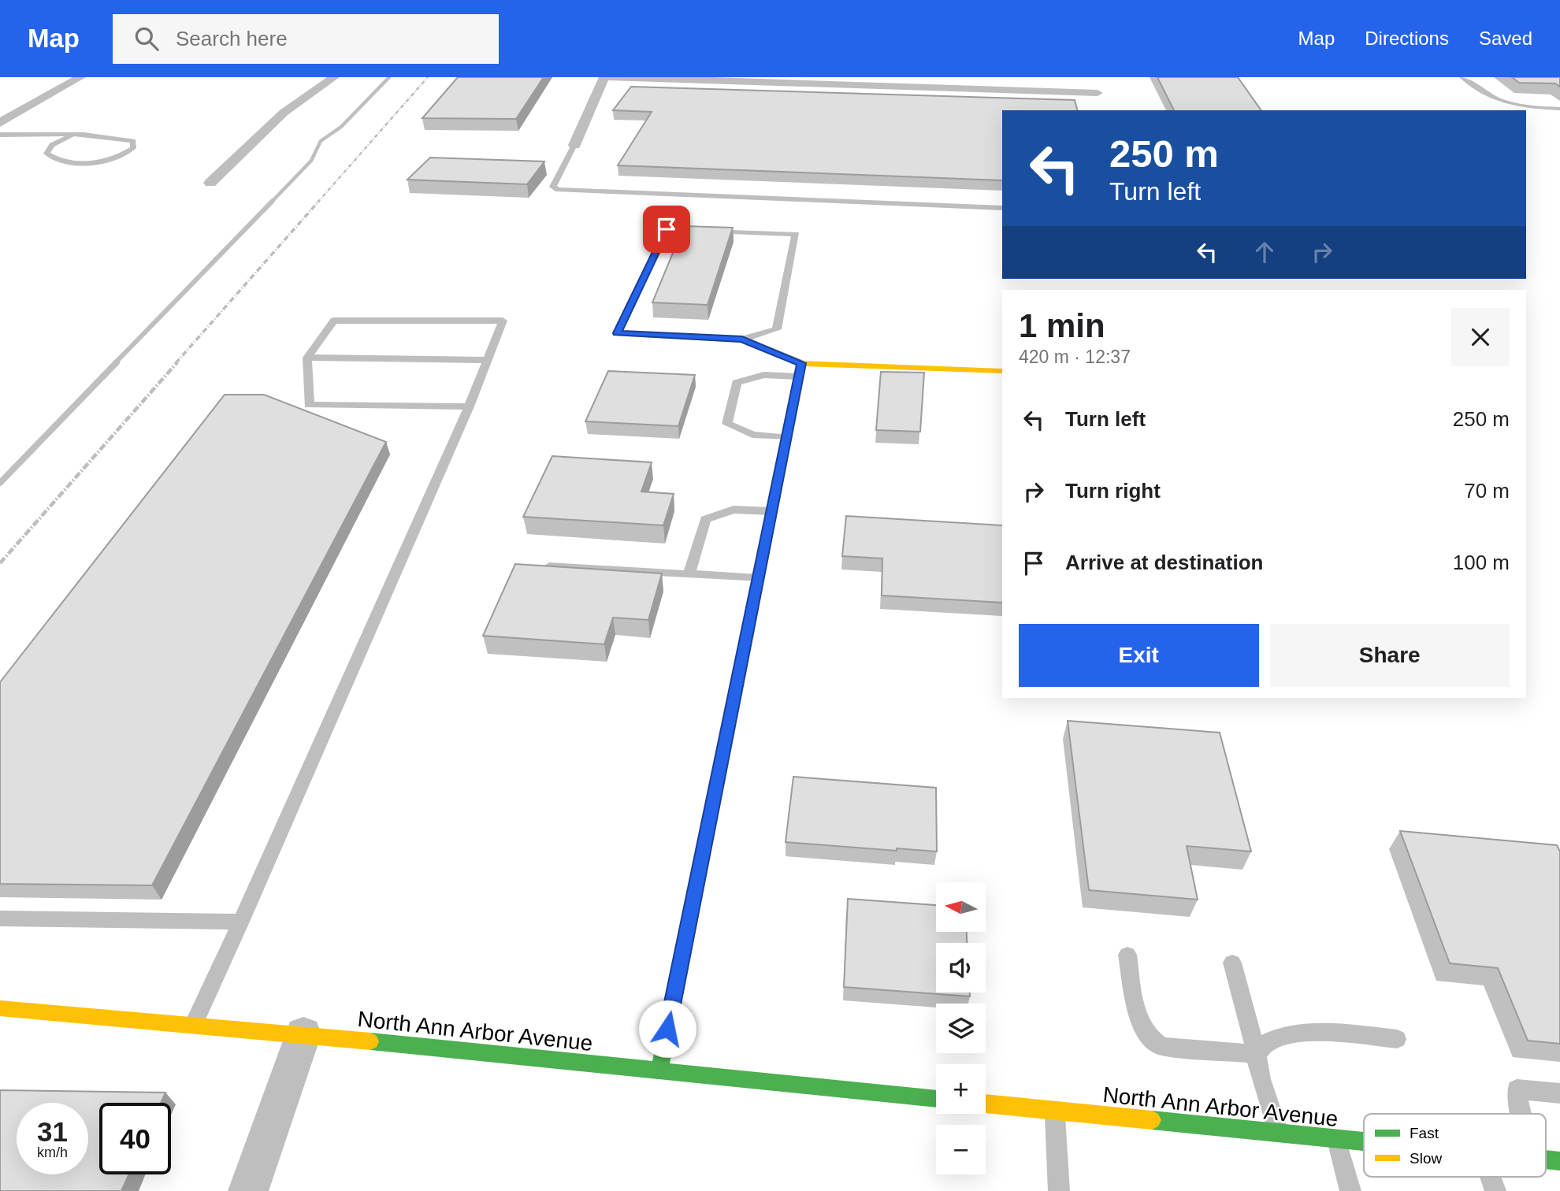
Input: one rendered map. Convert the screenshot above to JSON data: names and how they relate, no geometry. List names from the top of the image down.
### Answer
{
  "streets": {
    "street": ["North Ann Arbor Avenue"]
  },
  "legend": ["Fast", "Slow"],
  "north": "left",
  "page": {
    "header": "Map",
    "search": "Search here",
    "nav": ["Map", "Directions", "Saved"],
    "turn": ["250 m", "Turn left"],
    "heading": ["1 min", "420 m · 12:37"],
    "list": [
      {
        "name": "Turn left",
        "value": "250 m"
      },
      {
        "name": "Turn right",
        "value": "70 m"
      },
      {
        "name": "Arrive at destination",
        "value": "100 m"
      }
    ],
    "buttons": ["Exit", "Share"],
    "map_buttons": ["+", "−"],
    "speed": "31 km/h",
    "limit": "40"
  }
}
